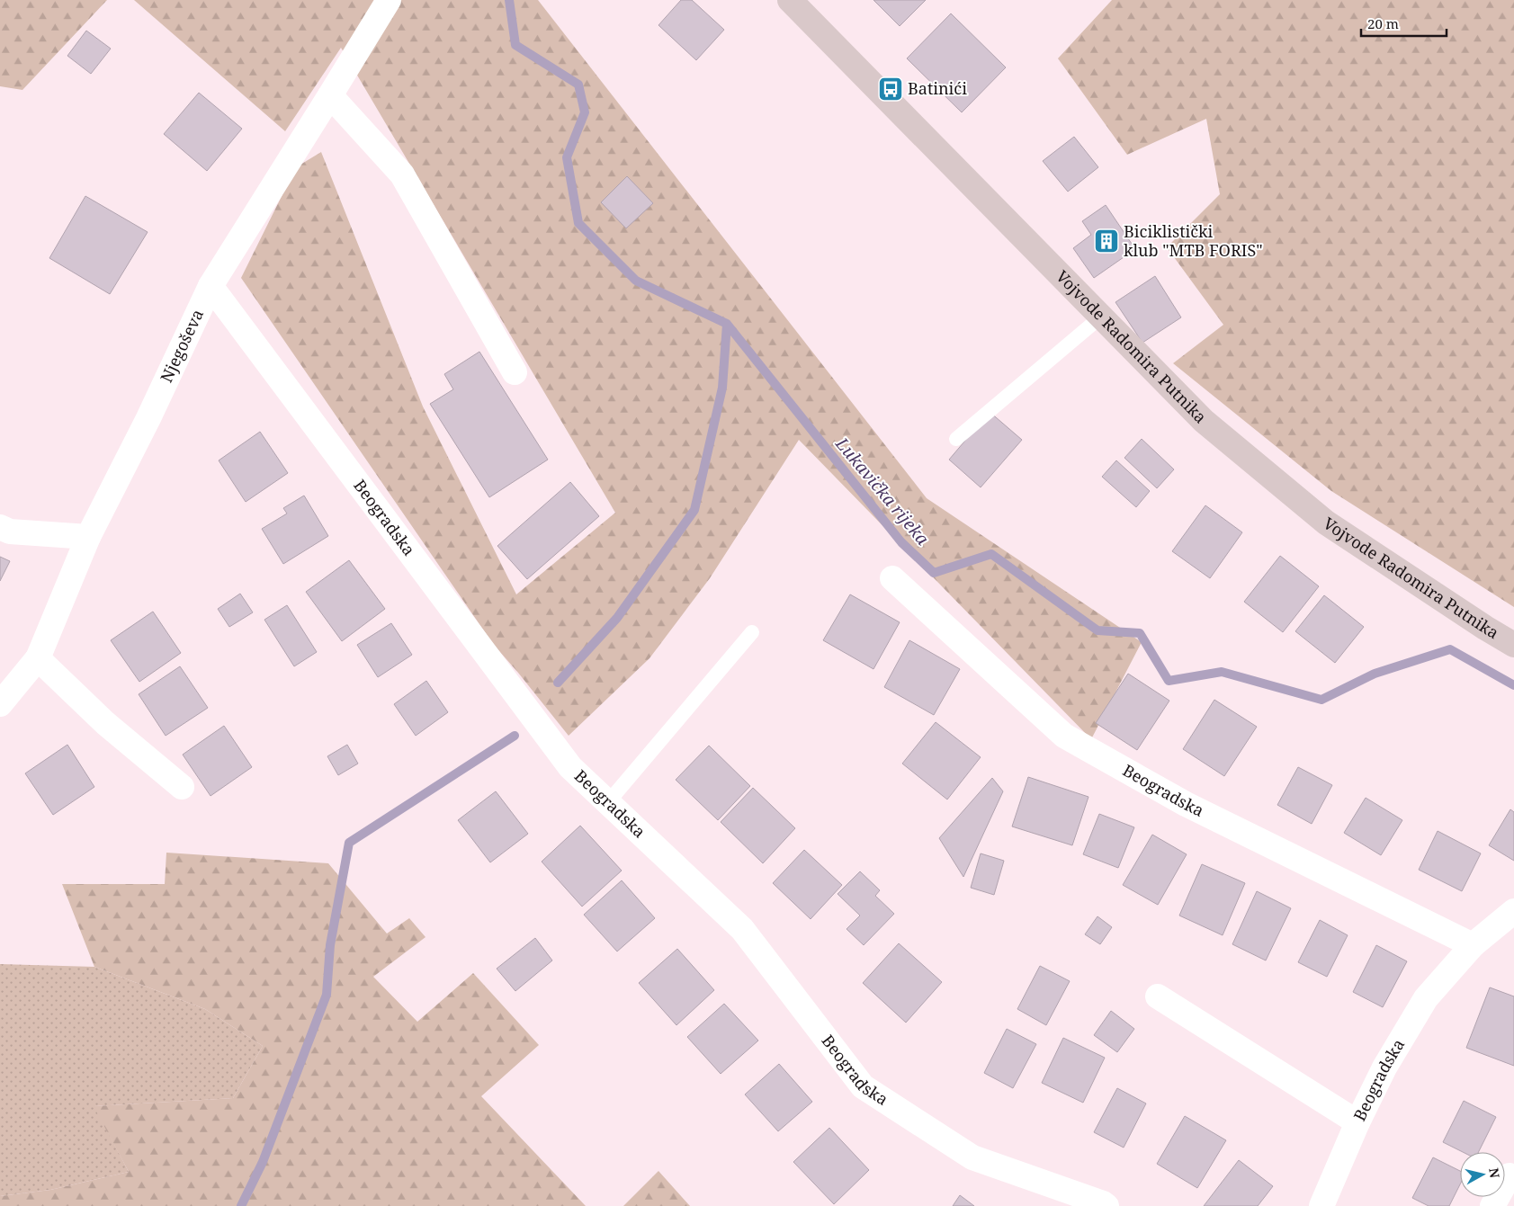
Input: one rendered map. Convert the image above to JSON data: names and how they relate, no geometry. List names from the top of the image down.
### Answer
{
  "streets": {
    "main road": ["Vojvode Radomira Putnika"],
    "street": ["Njegoševa", "Beogradska"]
  },
  "crossings": [
    ["Njegoševa", "Beogradska"]
  ],
  "water": ["Lukavička rijeka"],
  "places": {
    "bus stop": ["Batinići"],
    "building": ["Biciklistički klub \"MTB FORIS\""]
  },
  "scale_bar": "20 m",
  "north": "right"
}
